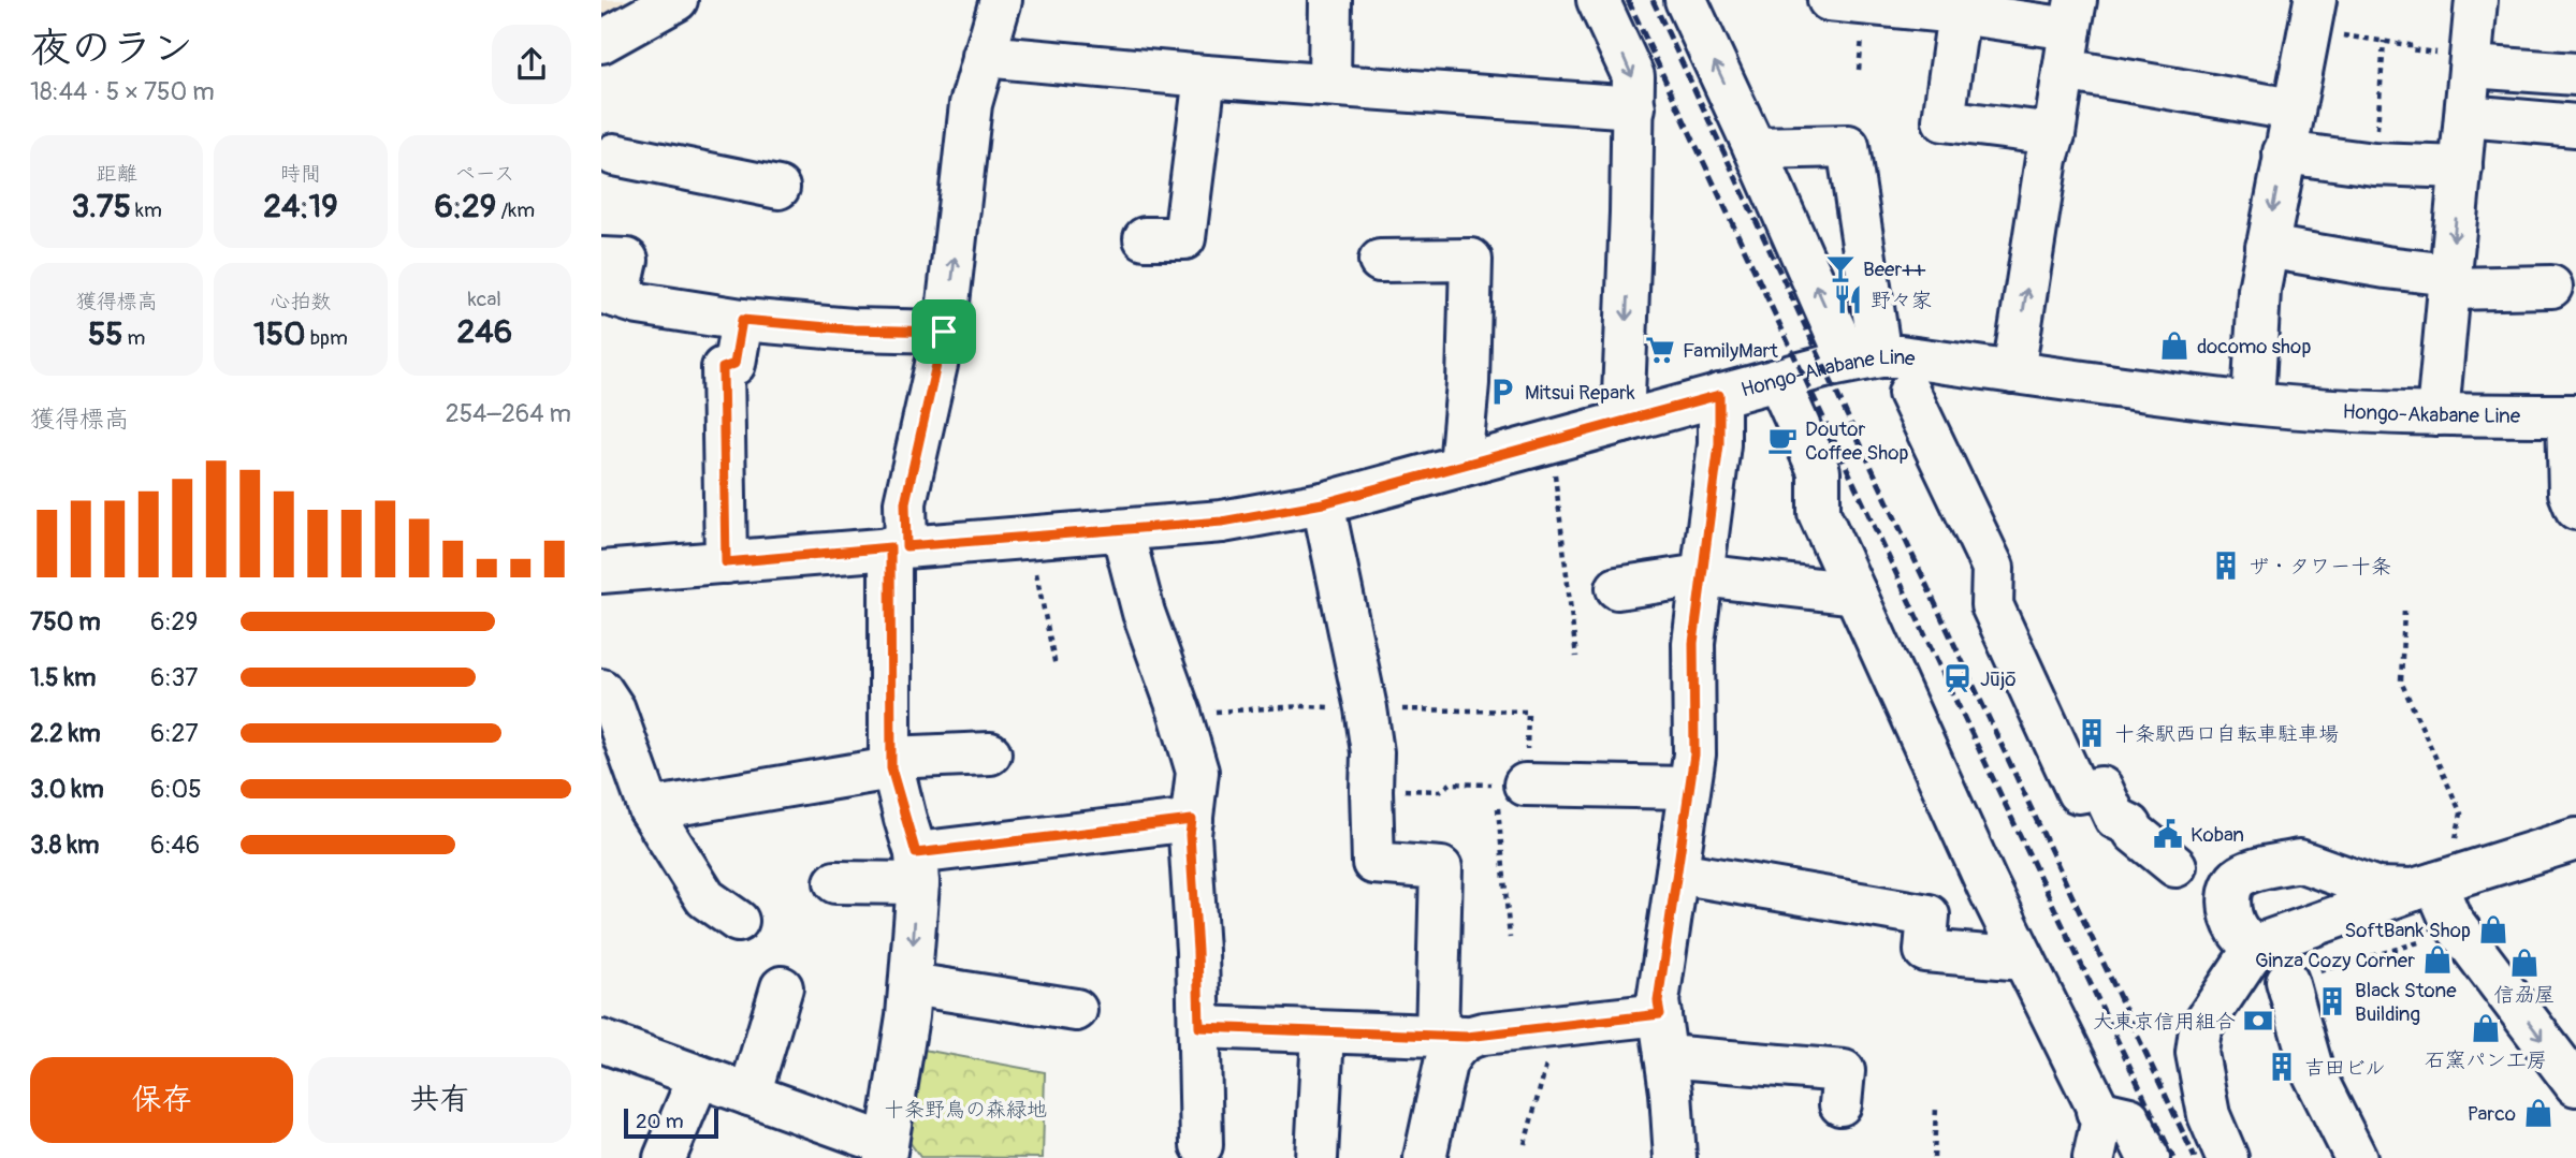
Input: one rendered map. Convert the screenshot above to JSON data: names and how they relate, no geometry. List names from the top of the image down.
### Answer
{
  "streets": {
    "street": ["Hongo-Akabane Line"]
  },
  "parks": ["十条野鳥の森緑地"],
  "places": {
    "bar": ["Beer++"],
    "restaurant": ["野々家"],
    "shop": [
      "docomo shop",
      "SoftBank Shop",
      "Ginza Cozy Corner",
      "信刕屋",
      "石窯パン工房",
      "Parco"
    ],
    "supermarket": ["FamilyMart"],
    "parking": ["Mitsui Repark"],
    "cafe": ["Doutor Coffee Shop"],
    "building": [
      "ザ・タワー十条",
      "十条駅西口自転車駐車場",
      "Black Stone Building",
      "吉田ビル"
    ],
    "station": ["Jūjō"],
    "public building": ["Koban"],
    "bank": ["大東京信用組合"]
  },
  "scale_bar": "20 m",
  "page": {
    "heading": ["夜のラン", "18:44 · 5 × 750 m"],
    "stats": [
      ["距離", "3.75 km"],
      ["時間", "24:19"],
      ["ペース", "6:29 /km"],
      ["獲得標高", "55 m"],
      ["心拍数", "150 bpm"],
      ["kcal", "246"]
    ],
    "chart": ["獲得標高", "254–264 m"],
    "list": [
      {
        "name": "750 m",
        "note": "6:29"
      },
      {
        "name": "1.5 km",
        "note": "6:37"
      },
      {
        "name": "2.2 km",
        "note": "6:27"
      },
      {
        "name": "3.0 km",
        "note": "6:05"
      },
      {
        "name": "3.8 km",
        "note": "6:46"
      }
    ],
    "buttons": ["保存", "共有"],
    "scale": "20 m"
  }
}
